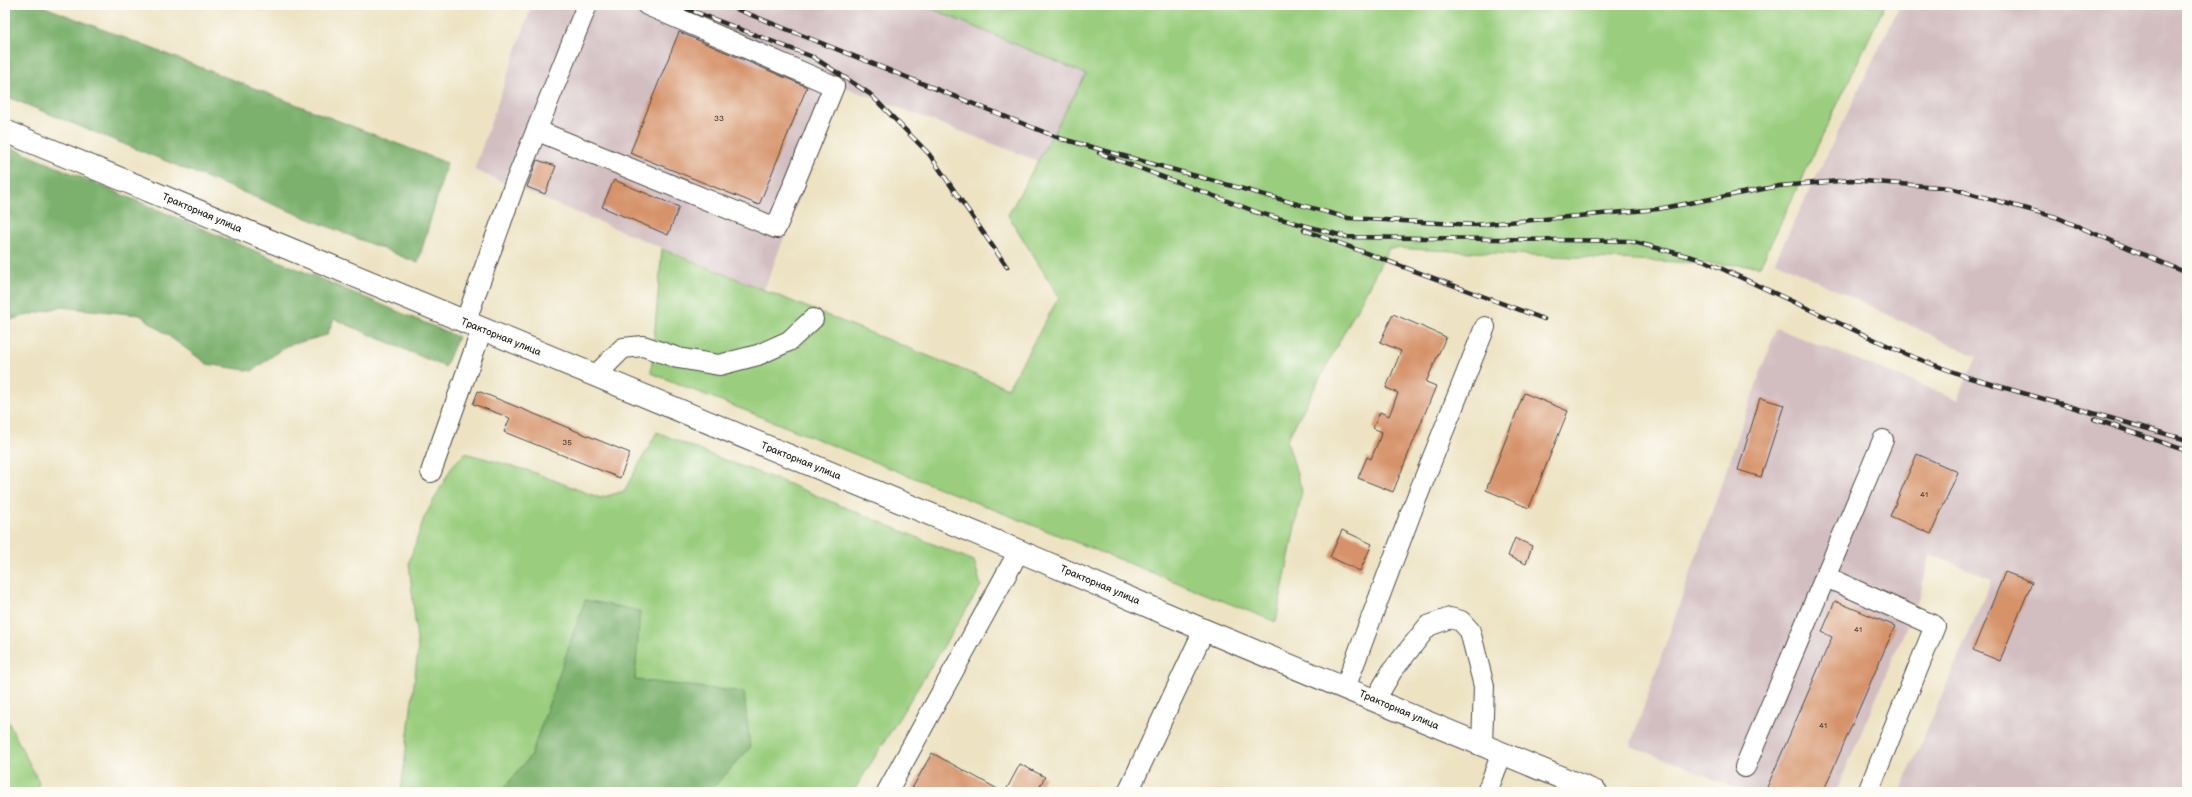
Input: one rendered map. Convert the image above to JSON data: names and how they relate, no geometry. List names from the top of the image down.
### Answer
{
  "streets": {
    "main road": ["Тракторная улица"]
  },
  "house_numbers": [
    "33",
    "35",
    "41",
    "41",
    "41"
  ]
}
